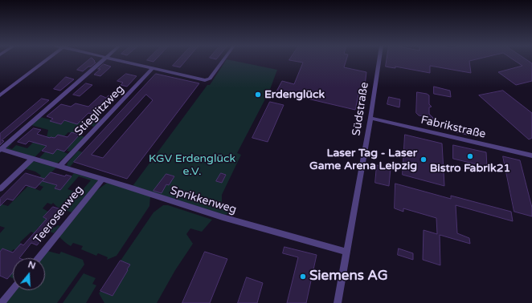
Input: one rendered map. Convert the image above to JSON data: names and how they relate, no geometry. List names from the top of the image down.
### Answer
{
  "streets": {
    "street": [
      "Südstraße",
      "Stieglitzweg",
      "Fabrikstraße",
      "Sprikkenweg",
      "Teerosenweg"
    ]
  },
  "crossings": [
    ["Südstraße", "Fabrikstraße"],
    ["Südstraße", "Sprikkenweg"],
    ["Stieglitzweg", "Sprikkenweg"],
    ["Sprikkenweg", "Teerosenweg"]
  ],
  "parks": ["KGV Erdenglück e.V."],
  "places": [
    "Erdenglück",
    "Bistro Fabrik21",
    "Laser Tag - Laser Game Arena Leipzig",
    "Siemens AG"
  ],
  "north": "top"
}
